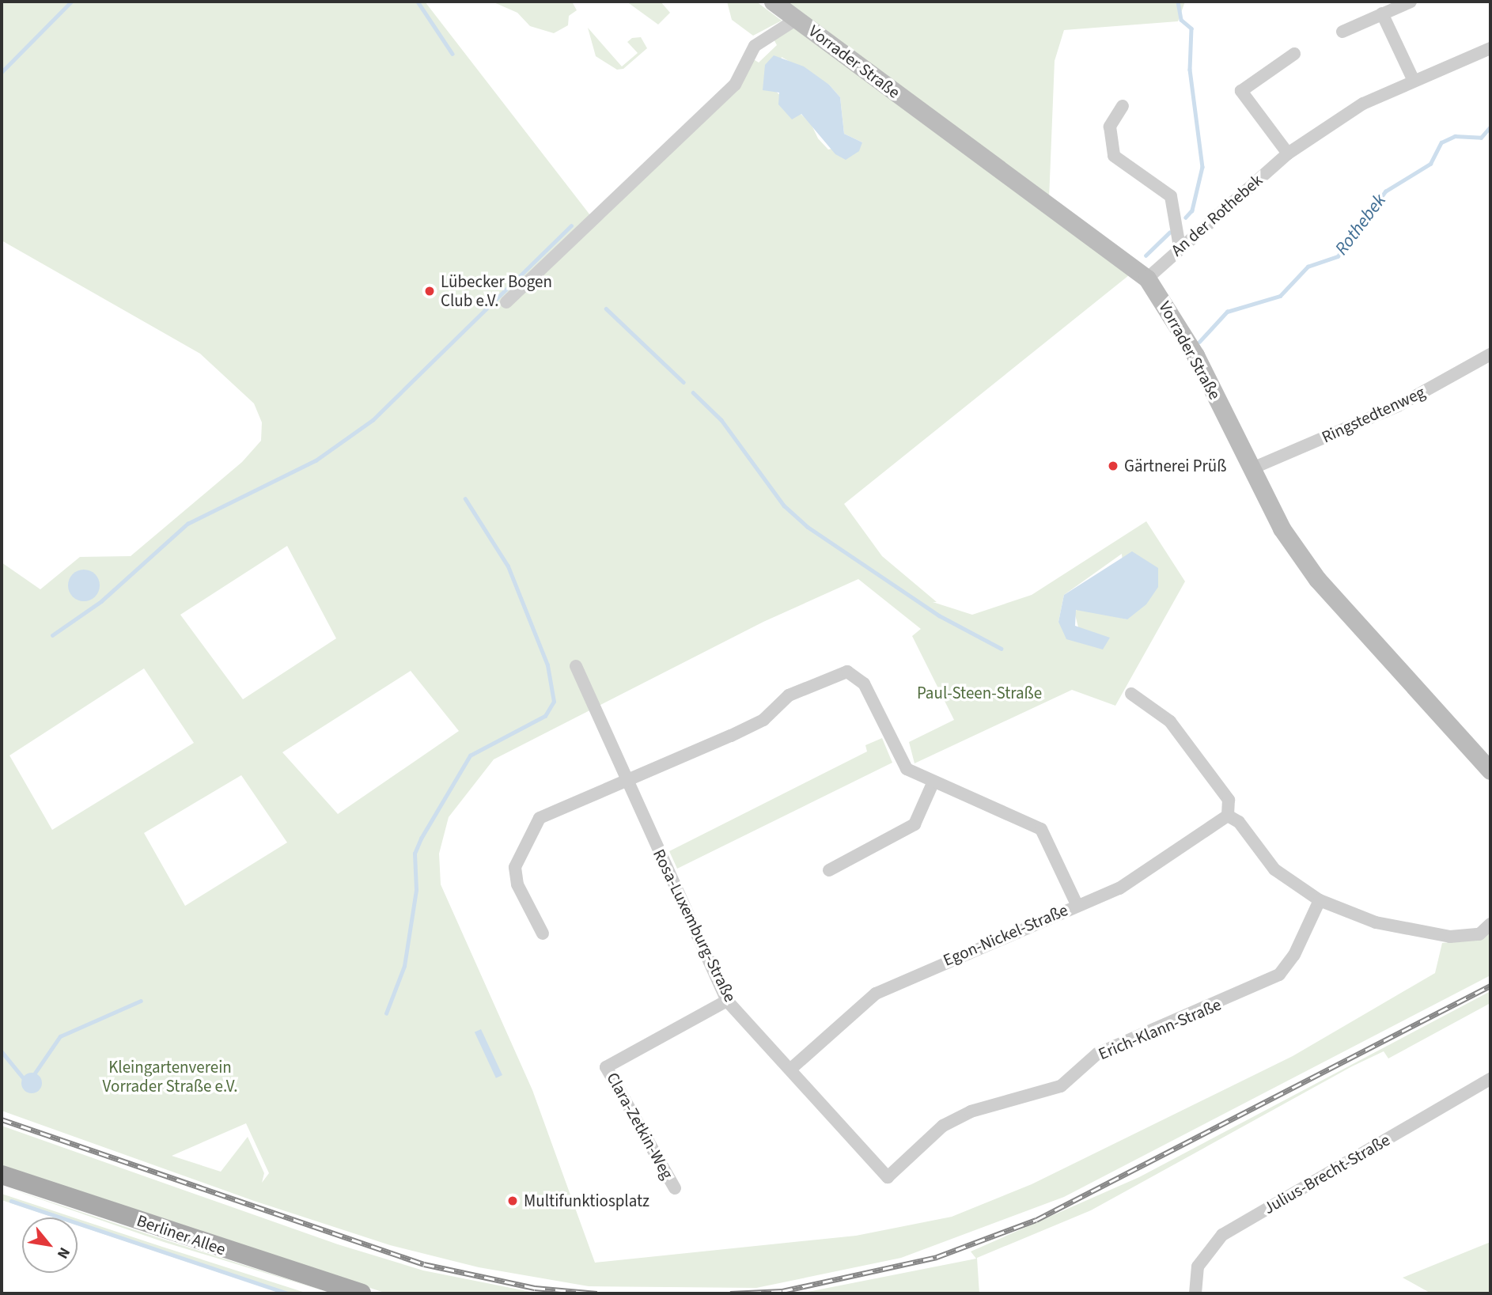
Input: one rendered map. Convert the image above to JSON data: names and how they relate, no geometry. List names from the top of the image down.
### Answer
{
  "streets": {
    "main road": ["Berliner Allee"],
    "street": [
      "Vorrader Straße",
      "An der Rothebek",
      "Ringstedtenweg",
      "Rosa-Luxemburg-Straße",
      "Egon-Nickel-Straße",
      "Erich-Klann-Straße",
      "Clara-Zetkin-Weg",
      "Julius-Brecht-Straße"
    ]
  },
  "crossings": [
    ["Vorrader Straße", "An der Rothebek"],
    ["Vorrader Straße", "Ringstedtenweg"],
    ["Rosa-Luxemburg-Straße", "Egon-Nickel-Straße"],
    ["Rosa-Luxemburg-Straße", "Erich-Klann-Straße"],
    ["Rosa-Luxemburg-Straße", "Clara-Zetkin-Weg"]
  ],
  "water": ["Rothebek"],
  "parks": ["Paul-Steen-Straße", "Kleingartenverein Vorrader Straße e.V."],
  "places": ["Lübecker Bogen Club e.V.", "Gärtnerei Prüß", "Multifunktiosplatz"],
  "north": "bottom right"
}
